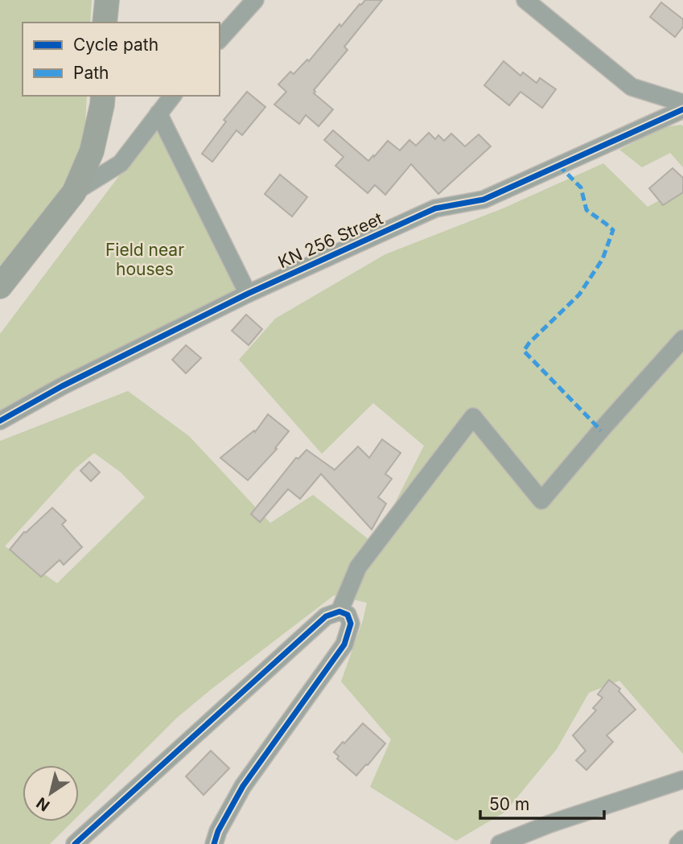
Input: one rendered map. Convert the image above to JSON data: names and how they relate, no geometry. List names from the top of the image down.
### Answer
{
  "streets": {
    "street": ["KN 256 Street"]
  },
  "parks": ["Field near houses"],
  "legend": ["Cycle path", "Path"],
  "scale_bar": "50 m",
  "north": "bottom left"
}
